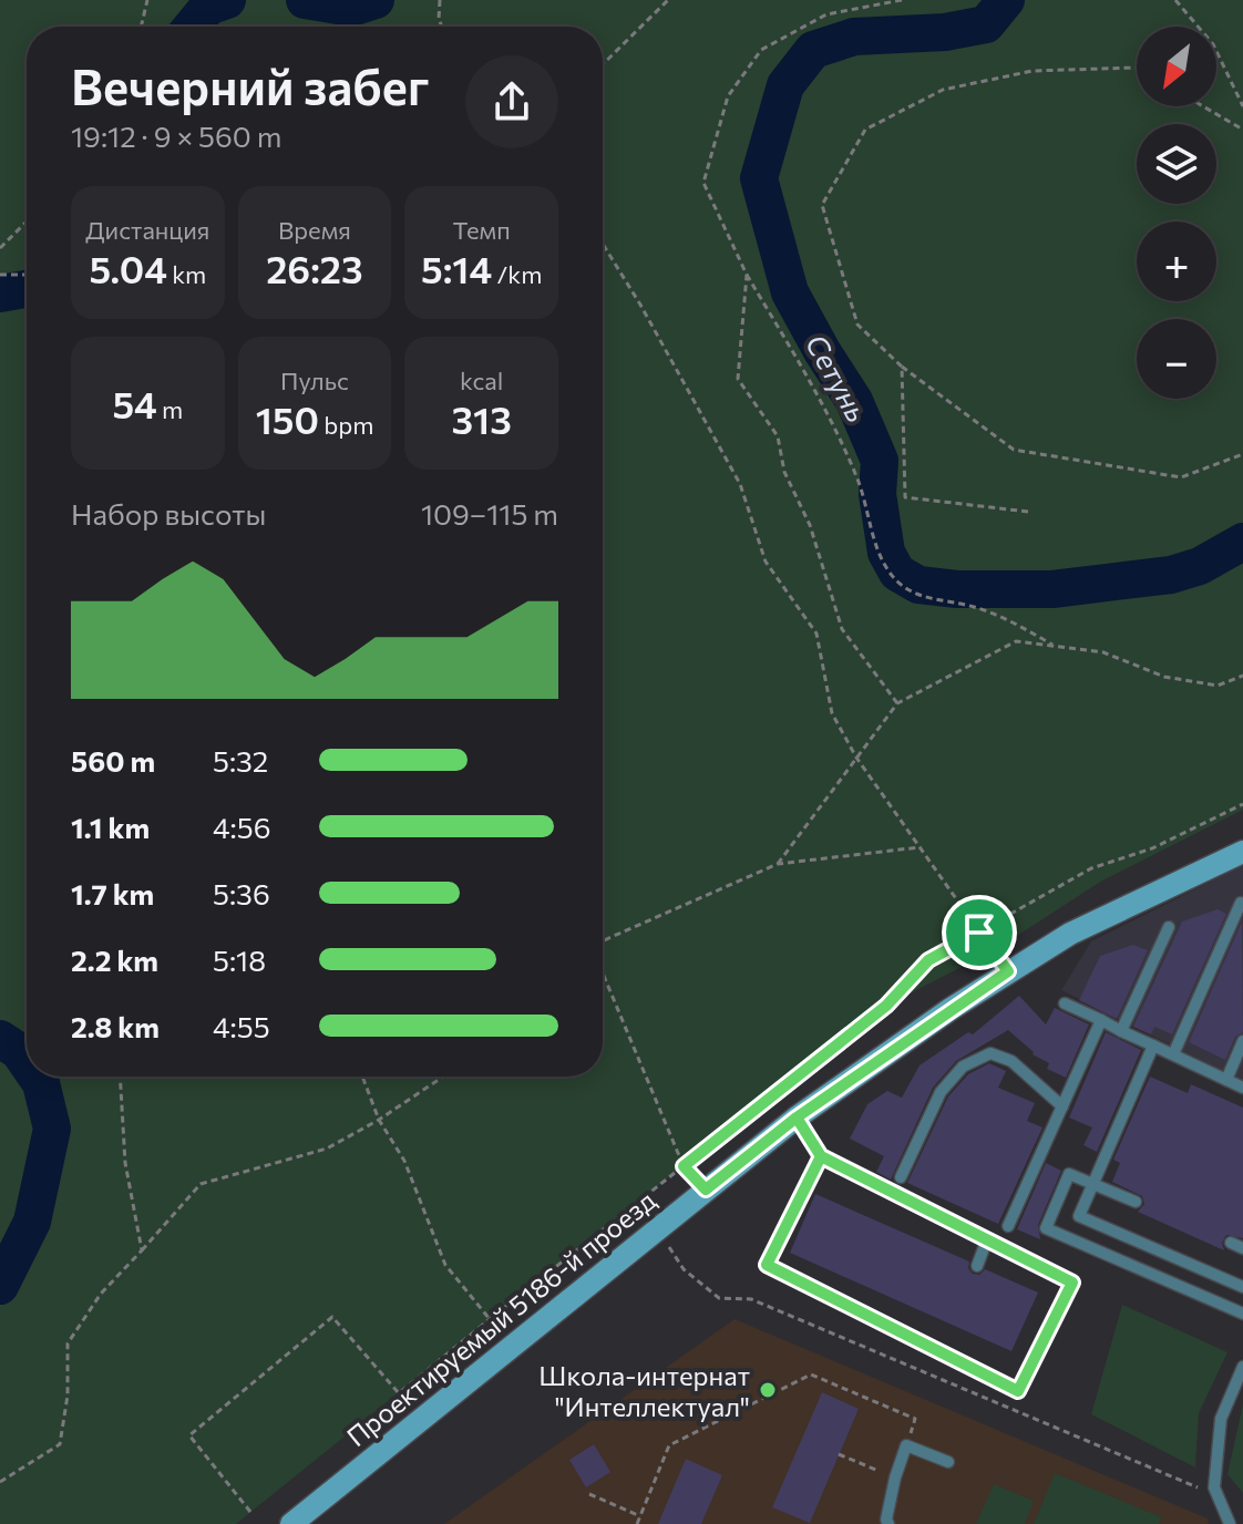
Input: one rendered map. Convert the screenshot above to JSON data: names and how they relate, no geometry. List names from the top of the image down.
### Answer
{
  "streets": {
    "street": ["Проектируемый 5186-й проезд"]
  },
  "water": ["Сетунь"],
  "places": ["Школа-интернат \"Интеллектуал\""],
  "north": "bottom left",
  "page": {
    "map_buttons": ["+", "−"],
    "heading": ["Вечерний забег", "19:12 · 9 × 560 m"],
    "stats": [
      ["Дистанция", "5.04 km"],
      ["Время", "26:23"],
      ["Темп", "5:14 /km"],
      ["54 m"],
      ["Пульс", "150 bpm"],
      ["kcal", "313"]
    ],
    "chart": ["Набор высоты", "109–115 m"],
    "list": [
      {
        "name": "560 m",
        "note": "5:32"
      },
      {
        "name": "1.1 km",
        "note": "4:56"
      },
      {
        "name": "1.7 km",
        "note": "5:36"
      },
      {
        "name": "2.2 km",
        "note": "5:18"
      },
      {
        "name": "2.8 km",
        "note": "4:55"
      }
    ]
  }
}
